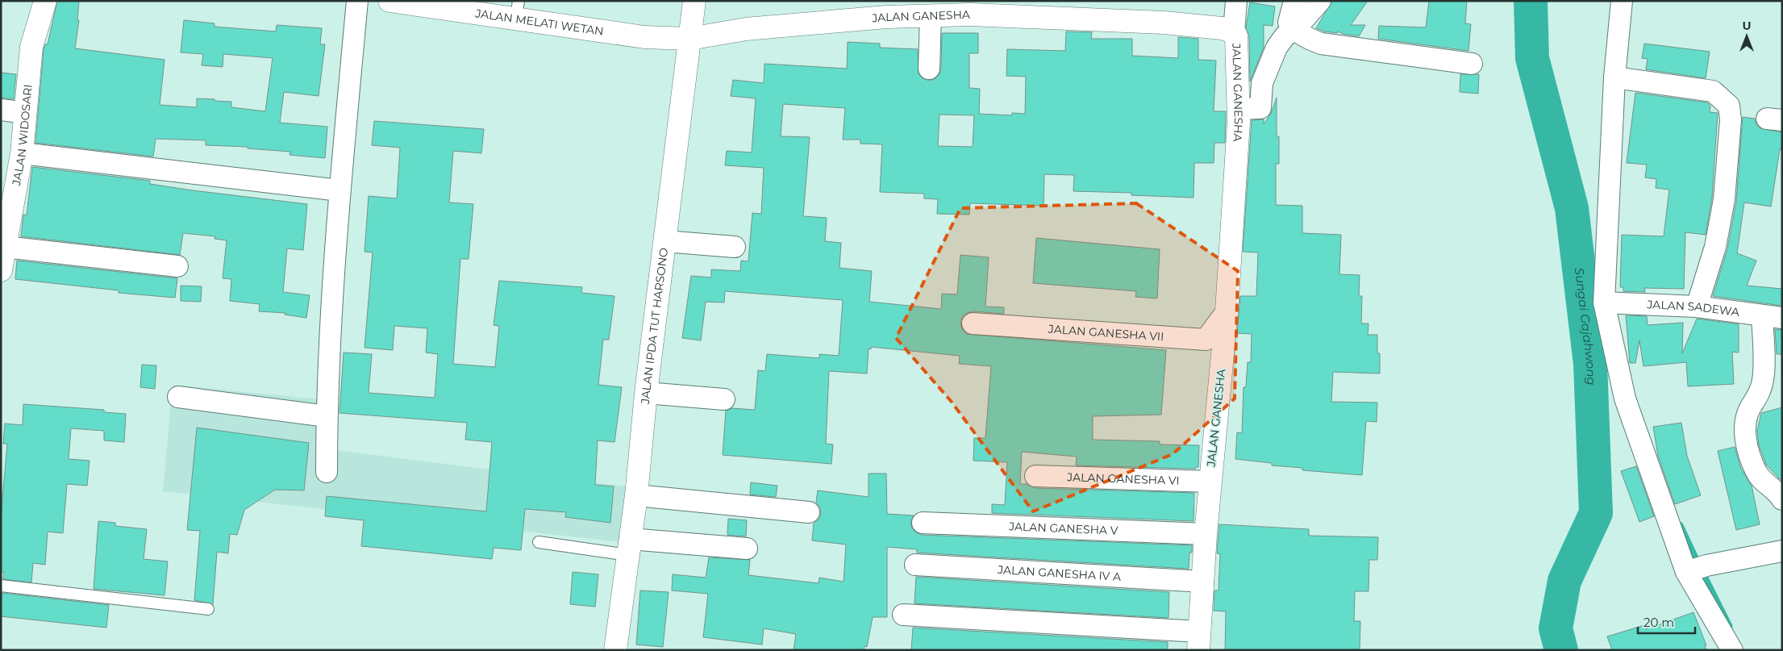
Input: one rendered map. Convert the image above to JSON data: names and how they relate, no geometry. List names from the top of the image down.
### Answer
{
  "streets": {
    "street": [
      "JALAN GANESHA",
      "JALAN MELATI WETAN",
      "JALAN WIDOSARI",
      "JALAN SADEWA",
      "JALAN IPDA TUT HARSONO",
      "JALAN GANESHA VII",
      "JALAN GANESHA VI",
      "JALAN GANESHA V",
      "JALAN GANESHA IV A"
    ]
  },
  "crossings": [
    ["JALAN GANESHA", "JALAN MELATI WETAN"],
    ["JALAN GANESHA", "JALAN IPDA TUT HARSONO"],
    ["JALAN GANESHA", "JALAN GANESHA VII"],
    ["JALAN GANESHA", "JALAN GANESHA VI"],
    ["JALAN GANESHA", "JALAN GANESHA V"],
    ["JALAN GANESHA", "JALAN GANESHA IV A"],
    ["JALAN MELATI WETAN", "JALAN IPDA TUT HARSONO"]
  ],
  "water": ["Sungai Gajahwong"],
  "scale_bar": "20 m",
  "north": "top"
}
